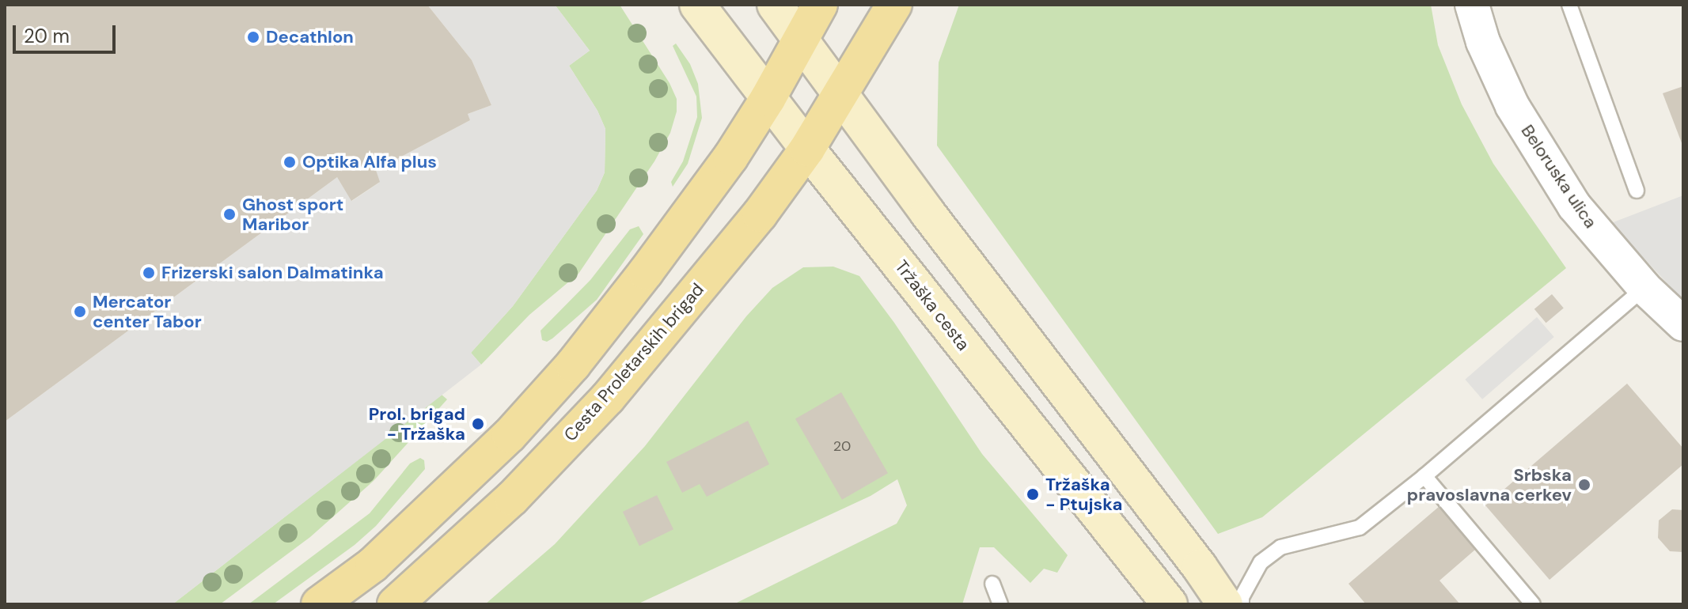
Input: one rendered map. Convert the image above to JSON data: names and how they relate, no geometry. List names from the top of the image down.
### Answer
{
  "streets": {
    "main road": ["Tržaška cesta", "Cesta Proletarskih brigad"],
    "street": ["Beloruska ulica"]
  },
  "crossings": [
    ["Tržaška cesta", "Cesta Proletarskih brigad"]
  ],
  "places": [
    "Decathlon",
    "Optika Alfa plus",
    "Ghost sport Maribor",
    "Frizerski salon Dalmatinka",
    "Mercator center Tabor",
    "Prol. brigad - Tržaška",
    "Srbska pravoslavna cerkev",
    "Tržaška - Ptujska"
  ],
  "house_numbers": ["20"],
  "scale_bar": "20 m"
}
